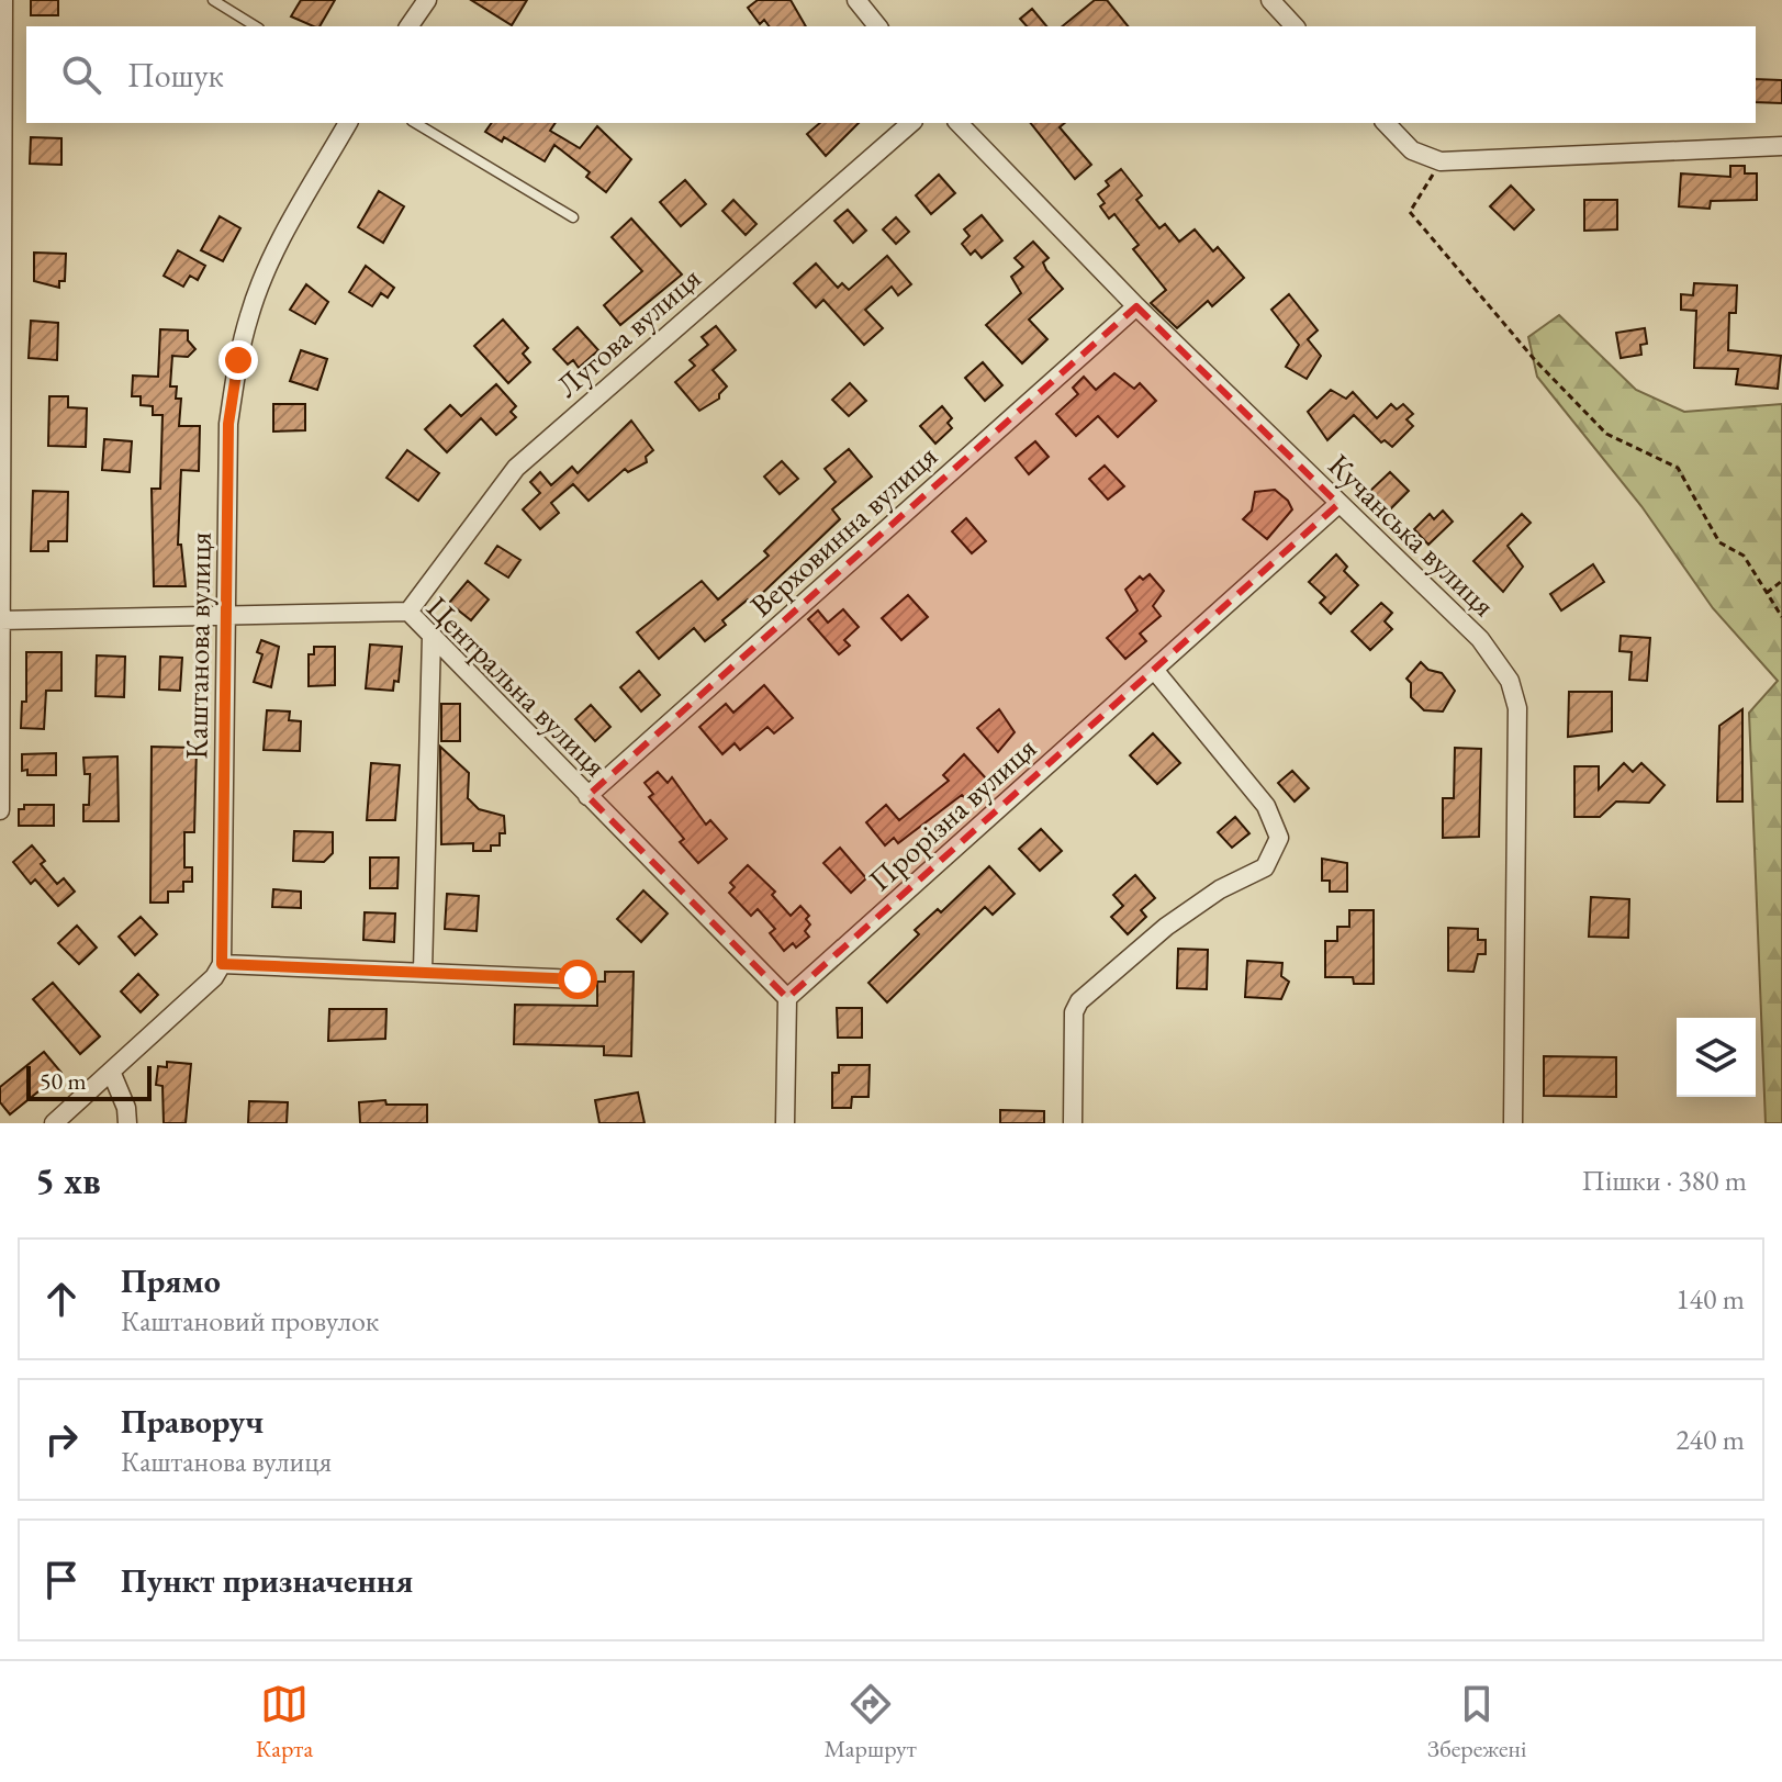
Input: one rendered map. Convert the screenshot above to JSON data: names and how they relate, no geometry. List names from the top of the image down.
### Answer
{
  "streets": {
    "street": [
      "Лугова вулиця",
      "Верховинна вулиця",
      "Кучанська вулиця",
      "Каштанова вулиця",
      "Центральна вулиця",
      "Прорізна вулиця"
    ]
  },
  "crossings": [
    ["Лугова вулиця", "Центральна вулиця"],
    ["Верховинна вулиця", "Кучанська вулиця"],
    ["Верховинна вулиця", "Центральна вулиця"],
    ["Кучанська вулиця", "Прорізна вулиця"],
    ["Каштанова вулиця", "Центральна вулиця"],
    ["Центральна вулиця", "Прорізна вулиця"]
  ],
  "scale_bar": "50 m",
  "page": {
    "search": "Пошук",
    "scale": "50 m",
    "heading": ["5 хв", "Пішки · 380 m"],
    "list": [
      ["Прямо", "Каштановий провулок", "140 m"],
      ["Праворуч", "Каштанова вулиця", "240 m"],
      "Пункт призначення"
    ],
    "nav": ["Карта", "Маршрут", "Збережені"]
  }
}
